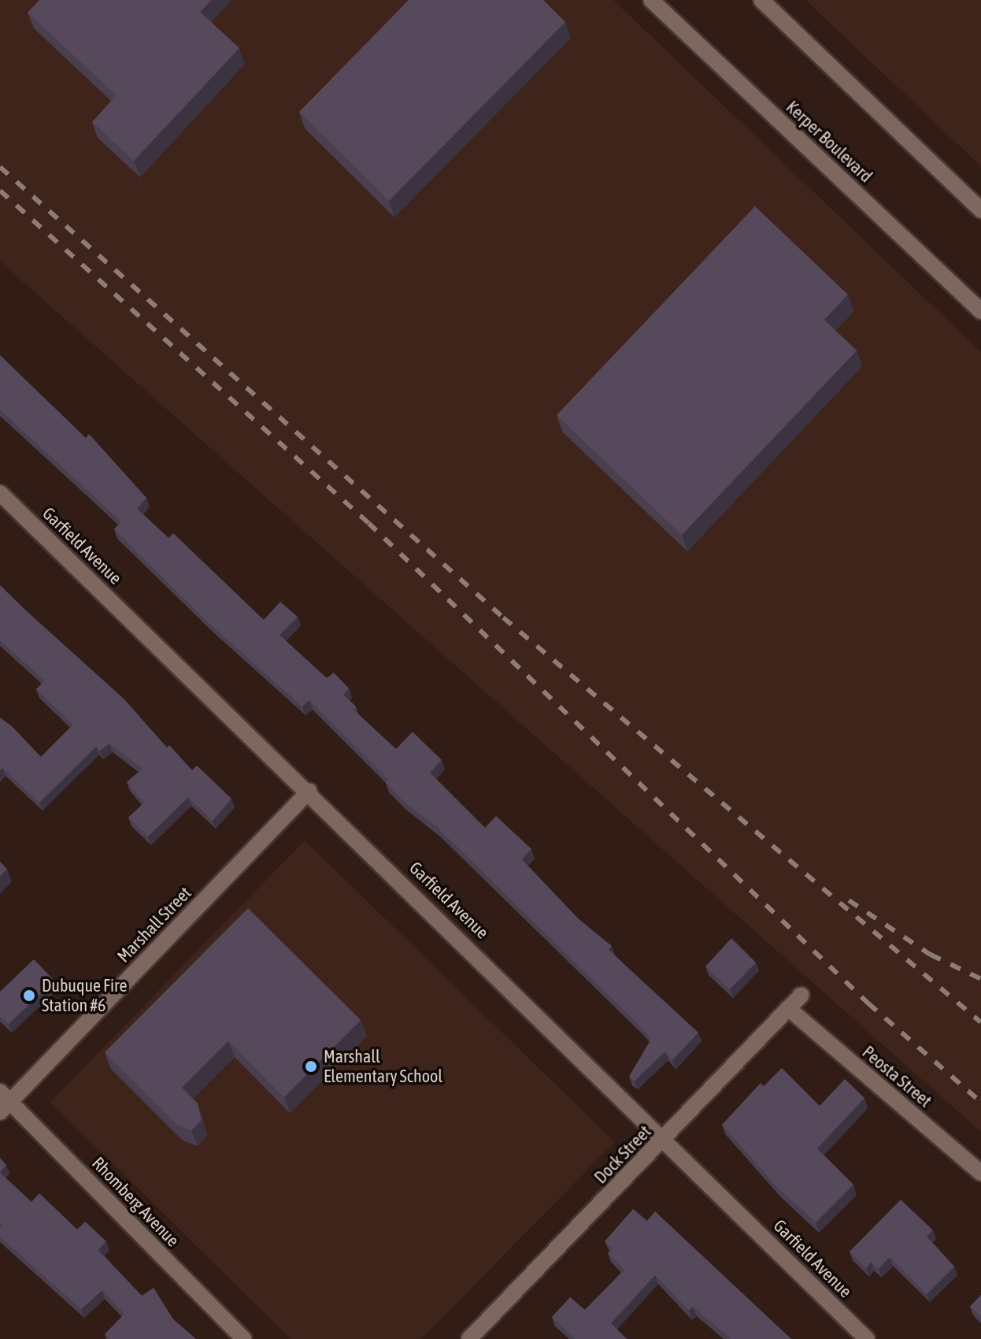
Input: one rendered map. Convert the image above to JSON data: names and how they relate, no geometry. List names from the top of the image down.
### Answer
{
  "streets": {
    "street": [
      "Kerper Boulevard",
      "Garfield Avenue",
      "Marshall Street",
      "Peosta Street",
      "Dock Street",
      "Rhomberg Avenue"
    ]
  },
  "crossings": [
    ["Garfield Avenue", "Marshall Street"],
    ["Garfield Avenue", "Dock Street"],
    ["Marshall Street", "Rhomberg Avenue"],
    ["Peosta Street", "Dock Street"]
  ],
  "places": ["Dubuque Fire Station #6", "Marshall Elementary School"]
}
